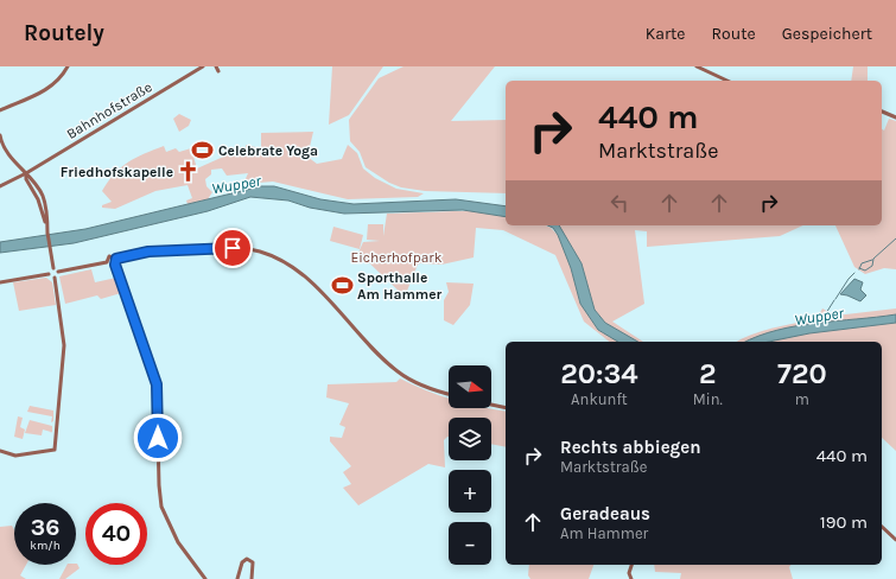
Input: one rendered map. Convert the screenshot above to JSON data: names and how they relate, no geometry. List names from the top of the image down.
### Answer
{
  "streets": {
    "main road": ["Bahnhofstraße"]
  },
  "water": ["Wupper"],
  "parks": ["Eicherhofpark"],
  "places": {
    "sports": ["Celebrate Yoga", "Sporthalle Am Hammer"],
    "church": ["Friedhofskapelle"]
  },
  "north": "right",
  "page": {
    "header": "Routely",
    "nav": ["Karte", "Route", "Gespeichert"],
    "turn": ["440 m", "Marktstraße"],
    "eta": [
      "20:34",
      "Ankunft",
      "2",
      "Min.",
      "720",
      "m"
    ],
    "map_buttons": ["+", "−"],
    "list": [
      {
        "name": "Rechts abbiegen",
        "note": "Marktstraße",
        "value": "440 m"
      },
      {
        "name": "Geradeaus",
        "note": "Am Hammer",
        "value": "190 m"
      }
    ],
    "speed": "36 km/h",
    "limit": "40"
  }
}
